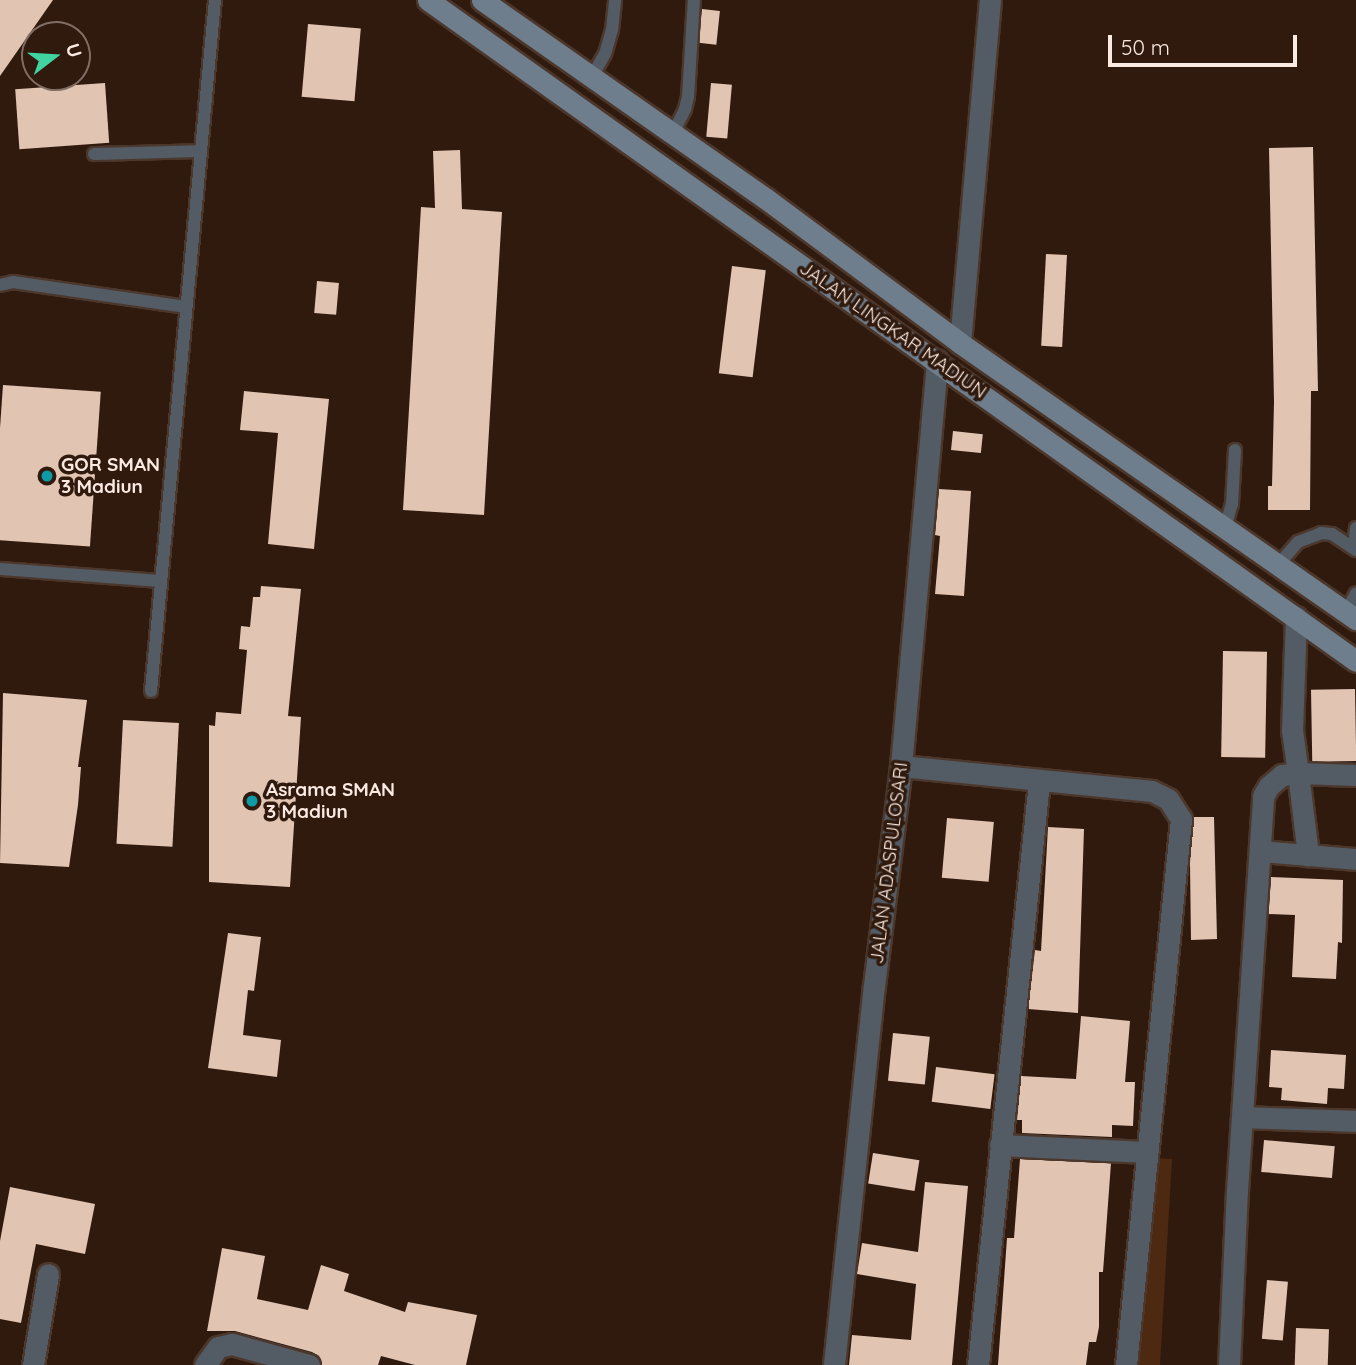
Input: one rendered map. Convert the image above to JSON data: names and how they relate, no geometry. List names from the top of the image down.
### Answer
{
  "streets": {
    "main road": ["JALAN LINGKAR MADIUN"],
    "street": ["JALAN ADASPULOSARI"]
  },
  "crossings": [
    ["JALAN LINGKAR MADIUN", "JALAN ADASPULOSARI"]
  ],
  "places": ["GOR SMAN 3 Madiun", "Asrama SMAN 3 Madiun"],
  "scale_bar": "50 m",
  "north": "right"
}
